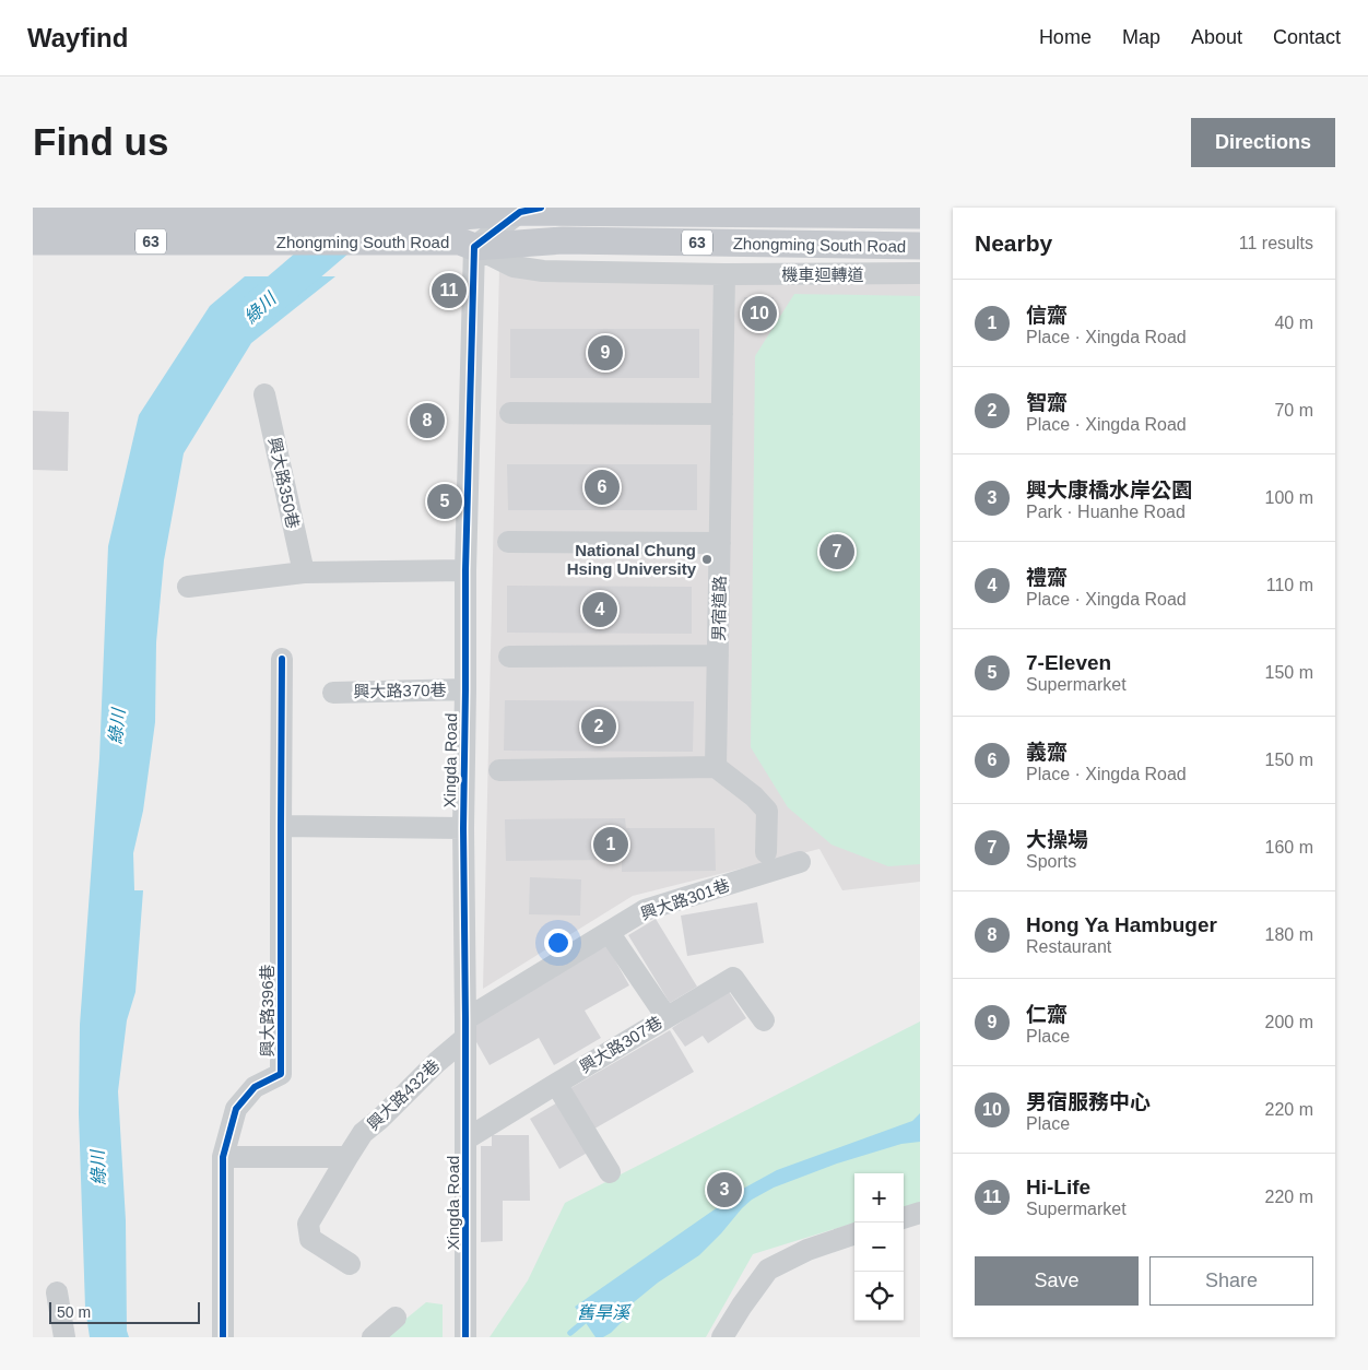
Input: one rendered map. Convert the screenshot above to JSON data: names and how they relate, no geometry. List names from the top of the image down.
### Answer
{
  "streets": {
    "main road": ["63", "Zhongming South Road"],
    "street": [
      "機車迴轉道",
      "興大路350巷",
      "男宿道路",
      "興大路370巷",
      "Xingda Road",
      "興大路301巷",
      "興大路396巷",
      "興大路307巷",
      "興大路432巷"
    ]
  },
  "crossings": [
    ["Zhongming South Road", "機車迴轉道"],
    ["Zhongming South Road", "Xingda Road"],
    ["機車迴轉道", "男宿道路"],
    ["機車迴轉道", "Xingda Road"],
    ["興大路370巷", "Xingda Road"],
    ["Xingda Road", "興大路301巷"],
    ["Xingda Road", "興大路307巷"],
    ["Xingda Road", "興大路432巷"],
    ["興大路301巷", "興大路432巷"]
  ],
  "water": ["綠川", "舊旱溪"],
  "places": ["National Chung Hsing University"],
  "scale_bar": "50 m",
  "page": {
    "header": "Wayfind",
    "nav": [
      "Home",
      "Map",
      "About",
      "Contact"
    ],
    "buttons": [
      "Directions",
      ["Save", "Share"]
    ],
    "title": "Find us",
    "heading": ["Nearby", "11 results"],
    "pins": [
      "11",
      "10",
      "9",
      "8",
      "6",
      "5",
      "7",
      "4",
      "2",
      "1",
      "3"
    ],
    "list": [
      {
        "mark": "1",
        "name": "信齋",
        "note": "Place · Xingda Road",
        "value": "40 m"
      },
      {
        "mark": "2",
        "name": "智齋",
        "note": "Place · Xingda Road",
        "value": "70 m"
      },
      {
        "mark": "3",
        "name": "興大康橋水岸公園",
        "note": "Park · Huanhe Road",
        "value": "100 m"
      },
      {
        "mark": "4",
        "name": "禮齋",
        "note": "Place · Xingda Road",
        "value": "110 m"
      },
      {
        "mark": "5",
        "name": "7-Eleven",
        "note": "Supermarket",
        "value": "150 m"
      },
      {
        "mark": "6",
        "name": "義齋",
        "note": "Place · Xingda Road",
        "value": "150 m"
      },
      {
        "mark": "7",
        "name": "大操場",
        "note": "Sports",
        "value": "160 m"
      },
      {
        "mark": "8",
        "name": "Hong Ya Hambuger",
        "note": "Restaurant",
        "value": "180 m"
      },
      {
        "mark": "9",
        "name": "仁齋",
        "note": "Place",
        "value": "200 m"
      },
      {
        "mark": "10",
        "name": "男宿服務中心",
        "note": "Place",
        "value": "220 m"
      },
      {
        "mark": "11",
        "name": "Hi-Life",
        "note": "Supermarket",
        "value": "220 m"
      }
    ],
    "map_buttons": ["+", "−"],
    "scale": "50 m"
  }
}
